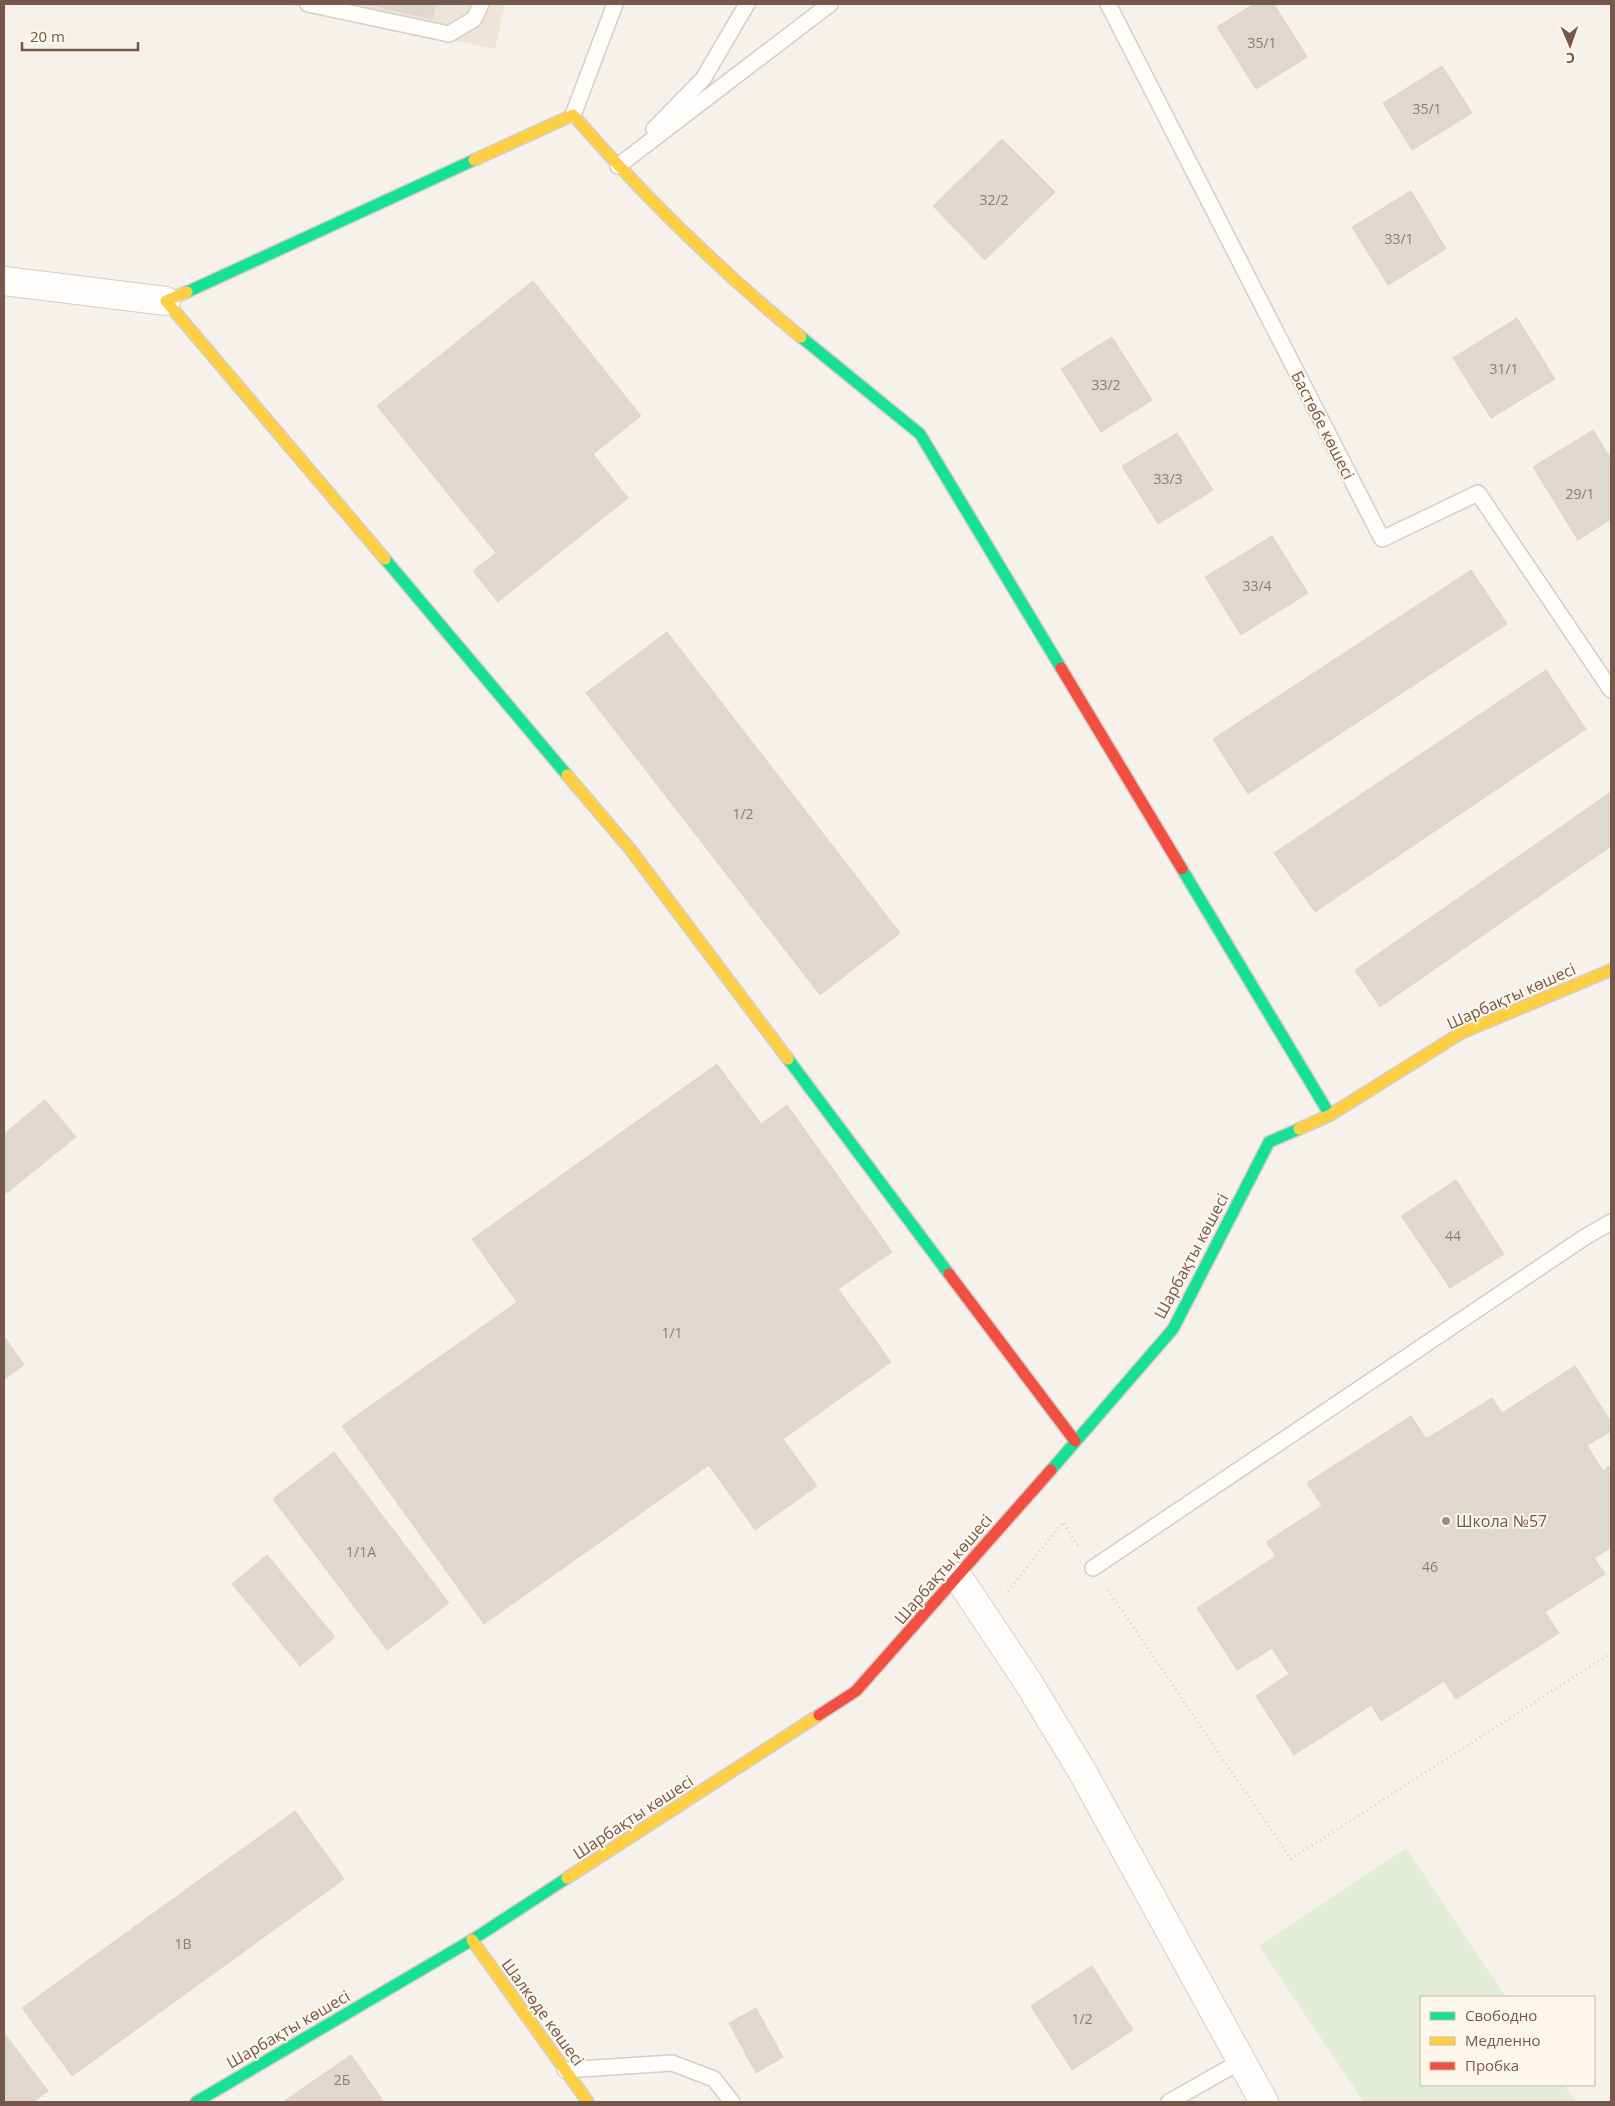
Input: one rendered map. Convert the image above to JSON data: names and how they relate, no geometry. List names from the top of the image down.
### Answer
{
  "streets": {
    "street": ["Шарбақты көшесі", "Шалкөде көшесі"],
    "lane": ["Бастөбе көшесі"]
  },
  "crossings": [
    ["Шарбақты көшесі", "Шалкөде көшесі"]
  ],
  "places": ["Школа №57"],
  "house_numbers": [
    "35/1",
    "35/1",
    "32/2",
    "33/1",
    "31/1",
    "33/2",
    "33/3",
    "29/1",
    "33/4",
    "1/2",
    "44",
    "1/1",
    "1/1А",
    "46",
    "1В",
    "1/2",
    "2Б"
  ],
  "legend": ["Свободно", "Медленно", "Пробка"],
  "scale_bar": "20 m",
  "north": "bottom"
}
